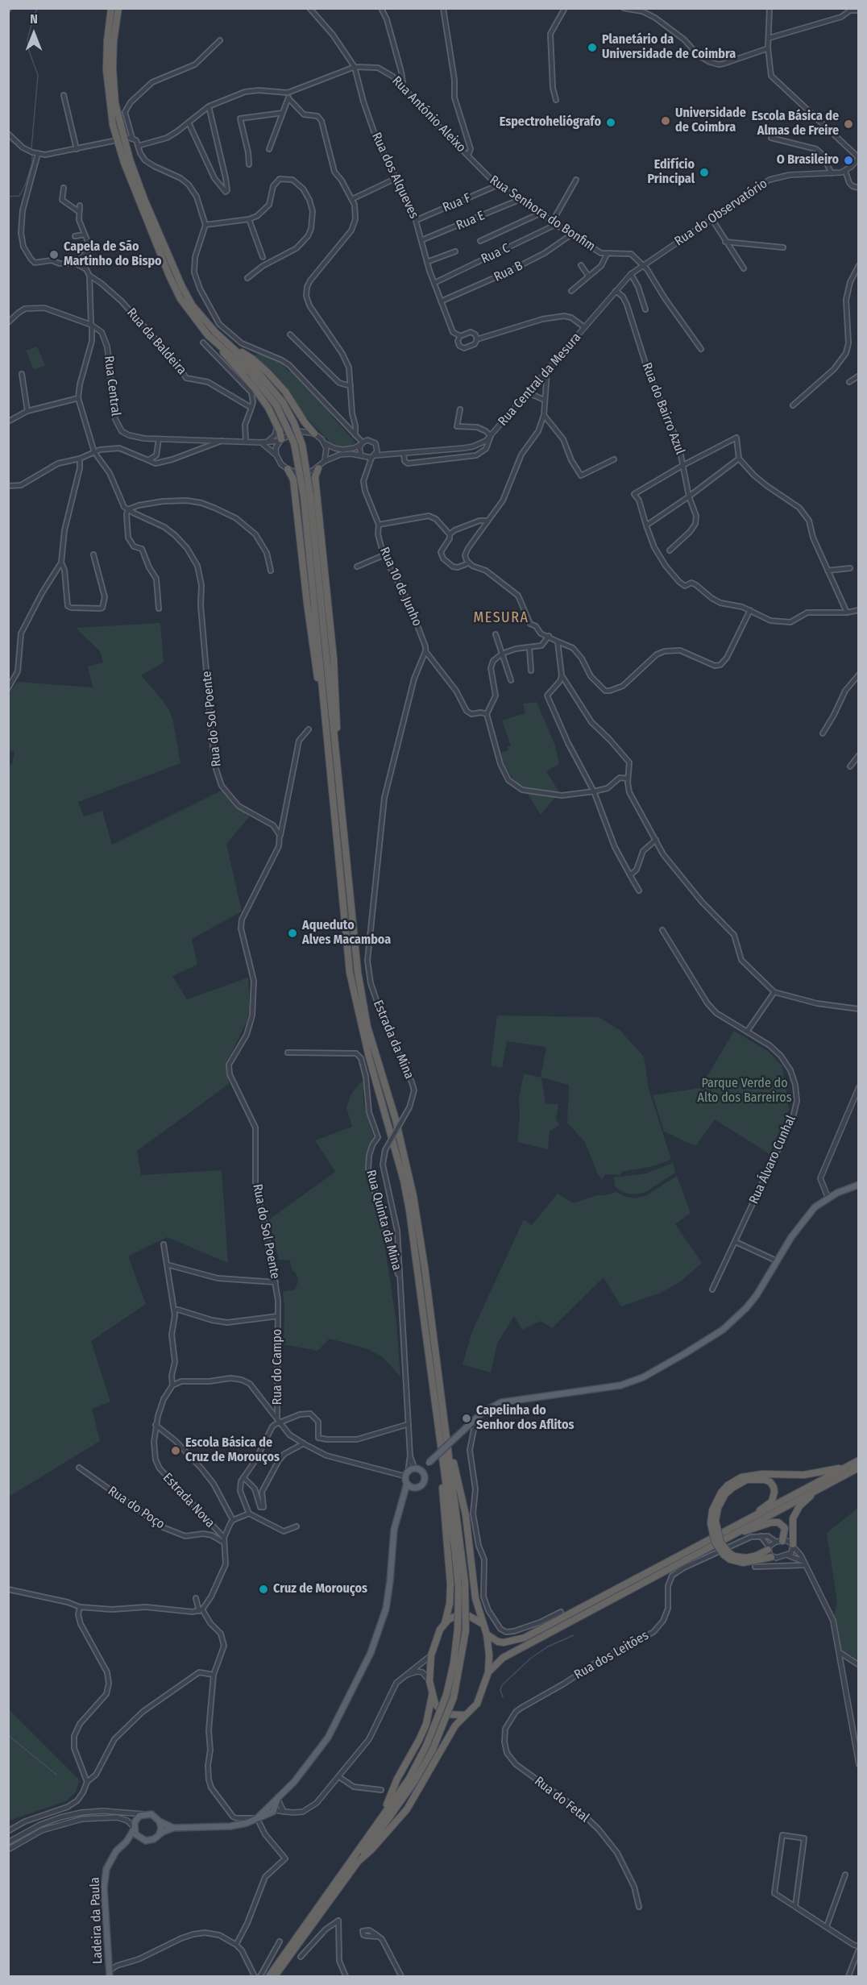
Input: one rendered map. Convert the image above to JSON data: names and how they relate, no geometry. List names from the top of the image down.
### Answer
{
  "streets": {
    "main road": ["Ladeira da Paula"],
    "street": [
      "Rua António Aleixo",
      "Rua dos Alqueves",
      "Rua F",
      "Rua do Observatório",
      "Rua Senhora do Bonfim",
      "Rua E",
      "Rua C",
      "Rua B",
      "Rua da Baldeira",
      "Rua Central da Mesura",
      "Rua Central",
      "Rua do Bairro Azul",
      "Rua 10 de Junho",
      "Rua do Sol Poente",
      "Estrada da Mina",
      "Rua Álvaro Cunhal",
      "Rua Quinta da Mina",
      "Rua do Campo",
      "Estrada Nova",
      "Rua do Poço",
      "Rua dos Leitões",
      "Rua do Fetal"
    ]
  },
  "crossings": [
    ["Rua António Aleixo", "Rua dos Alqueves"],
    ["Rua António Aleixo", "Rua Senhora do Bonfim"],
    ["Rua dos Alqueves", "Rua F"],
    ["Rua dos Alqueves", "Rua E"],
    ["Rua dos Alqueves", "Rua C"],
    ["Rua dos Alqueves", "Rua B"],
    ["Rua F", "Rua Senhora do Bonfim"],
    ["Rua do Observatório", "Rua Central da Mesura"],
    ["Rua Senhora do Bonfim", "Rua E"],
    ["Rua Senhora do Bonfim", "Rua C"],
    ["Rua Senhora do Bonfim", "Rua B"],
    ["Rua Senhora do Bonfim", "Rua Central da Mesura"],
    ["Rua Central da Mesura", "Rua do Bairro Azul"],
    ["Rua Central da Mesura", "Rua 10 de Junho"],
    ["Rua 10 de Junho", "Estrada da Mina"],
    ["Rua do Sol Poente", "Rua do Campo"],
    ["Estrada da Mina", "Rua Quinta da Mina"],
    ["Estrada Nova", "Rua do Poço"],
    ["Rua dos Leitões", "Rua do Fetal"]
  ],
  "districts": ["MESURA"],
  "parks": ["Parque Verde do Alto dos Barreiros"],
  "places": [
    "Planetário da Universidade de Coimbra",
    "Universidade de Coimbra",
    "Espectroheliógrafo",
    "Escola Básica de Almas de Freire",
    "O Brasileiro",
    "Edifício Principal",
    "Capela de São Martinho do Bispo",
    "Aqueduto Alves Macamboa",
    "Capelinha do Senhor dos Aflitos",
    "Escola Básica de Cruz de Morouços",
    "Cruz de Morouços"
  ],
  "north": "top"
}
